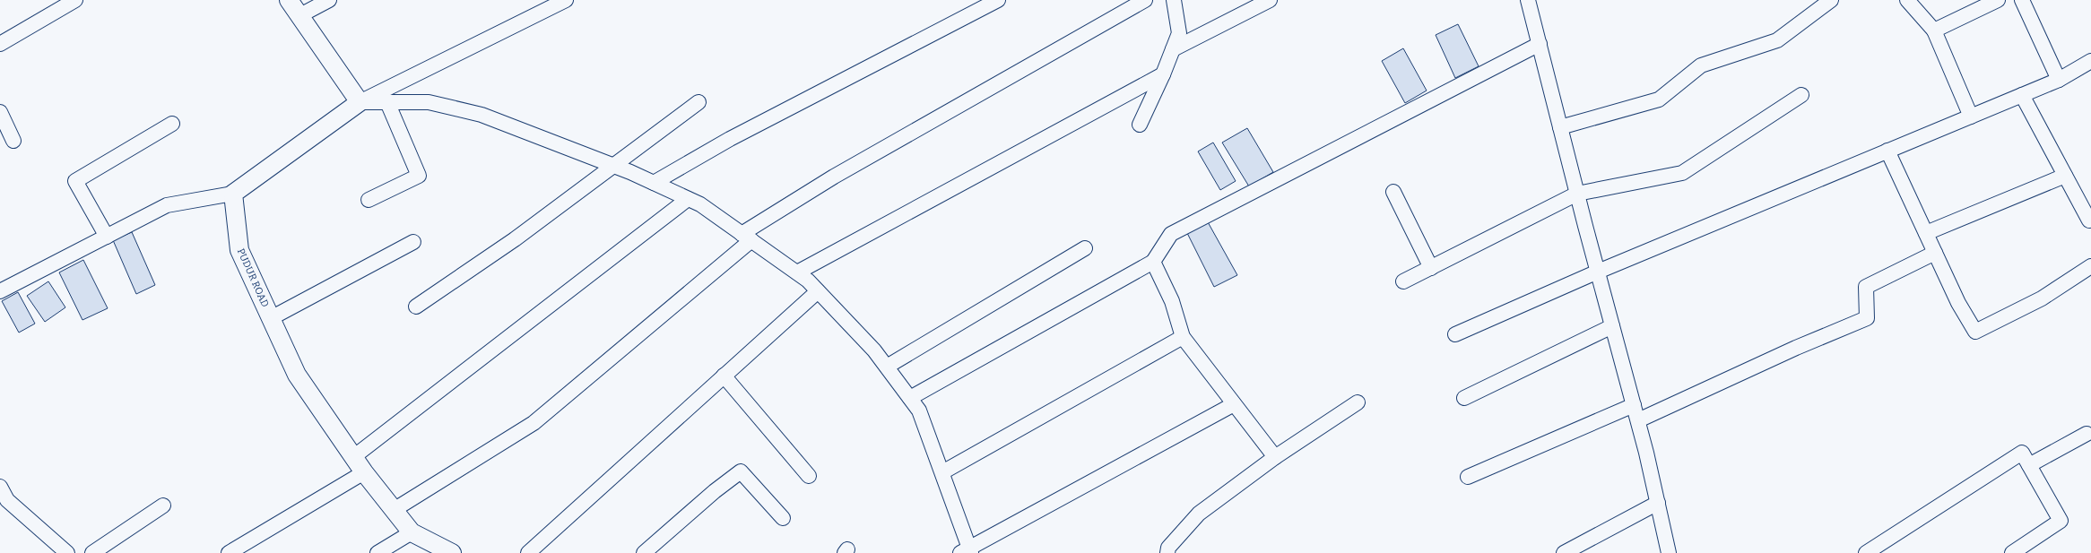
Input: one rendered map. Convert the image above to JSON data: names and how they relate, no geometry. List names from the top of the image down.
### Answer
{
  "streets": {
    "street": ["PUDUR ROAD"]
  }
}
